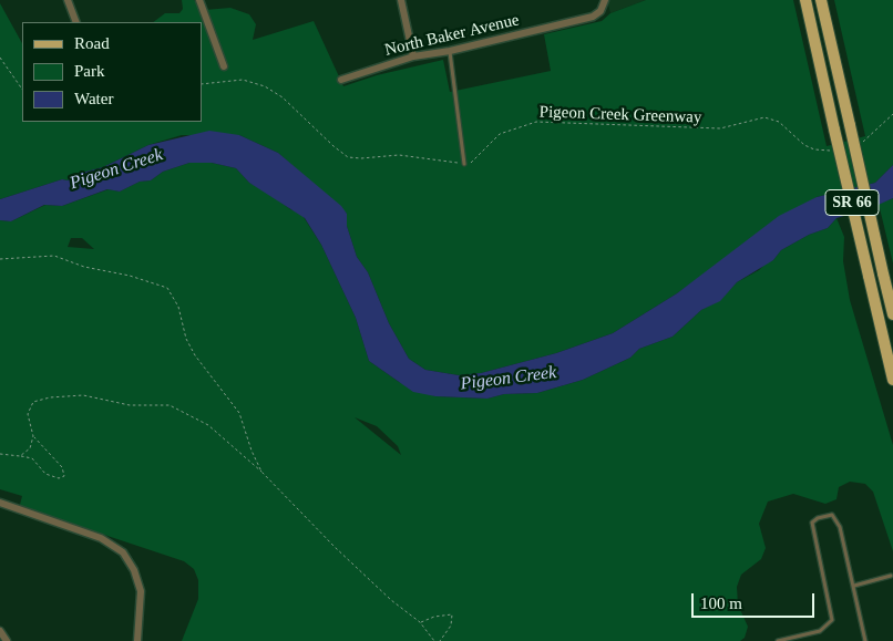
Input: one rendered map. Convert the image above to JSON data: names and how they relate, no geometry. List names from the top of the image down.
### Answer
{
  "streets": {
    "main road": ["SR 66"],
    "street": ["North Baker Avenue"],
    "path": ["Pigeon Creek Greenway"]
  },
  "water": ["Pigeon Creek"],
  "legend": ["Road", "Park", "Water"],
  "scale_bar": "100 m"
}
